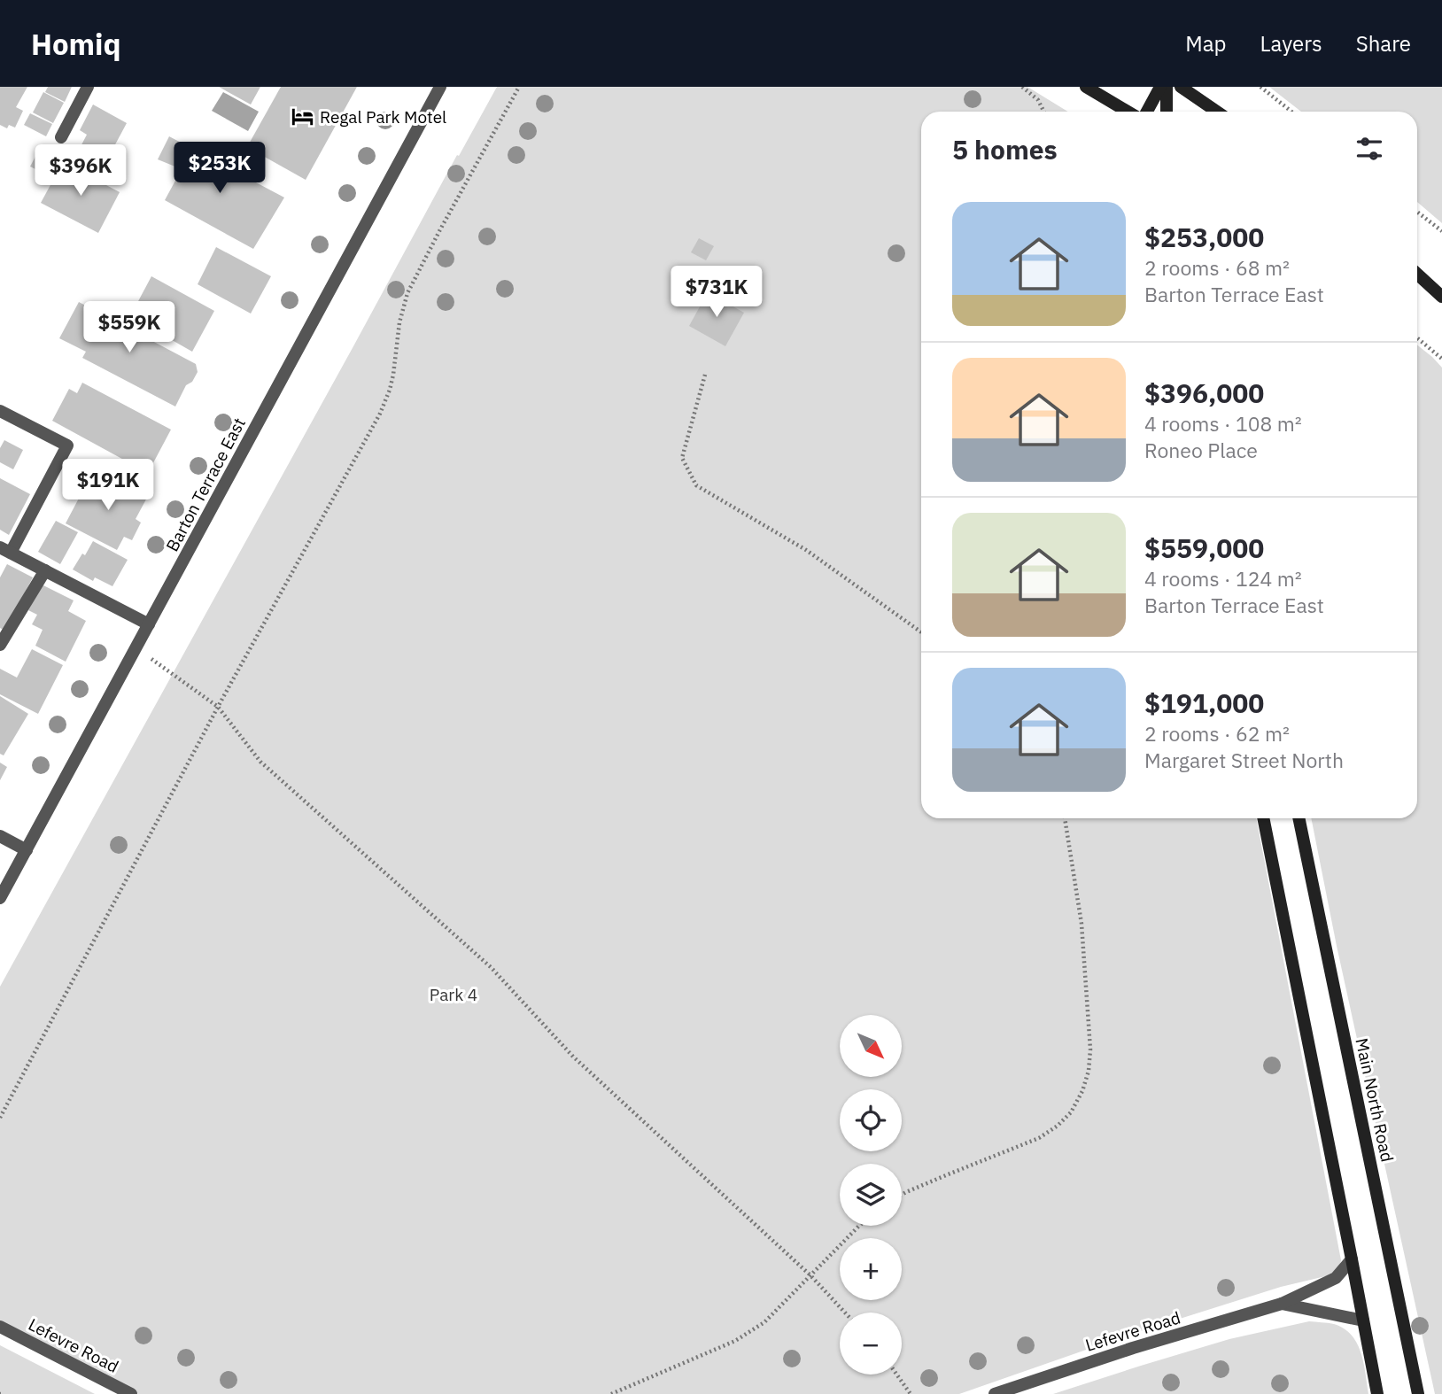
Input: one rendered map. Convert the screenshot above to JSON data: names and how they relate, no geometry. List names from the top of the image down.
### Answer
{
  "streets": {
    "main road": ["Main North Road"],
    "street": ["Barton Terrace East", "Lefevre Road"]
  },
  "parks": ["Park 4"],
  "places": {
    "hotel": ["Regal Park Motel"]
  },
  "north": "bottom right",
  "page": {
    "header": "Homiq",
    "nav": ["Map", "Layers", "Share"],
    "heading": "5 homes",
    "price": [
      "$253K",
      "$396K",
      "$731K",
      "$559K",
      "$191K"
    ],
    "list": [
      {
        "name": "$253,000",
        "note": "2 rooms · 68 m² · Barton Terrace East"
      },
      {
        "name": "$396,000",
        "note": "4 rooms · 108 m² · Roneo Place"
      },
      {
        "name": "$559,000",
        "note": "4 rooms · 124 m² · Barton Terrace East"
      },
      {
        "name": "$191,000",
        "note": "2 rooms · 62 m² · Margaret Street North"
      }
    ],
    "map_buttons": ["+", "−"]
  }
}
